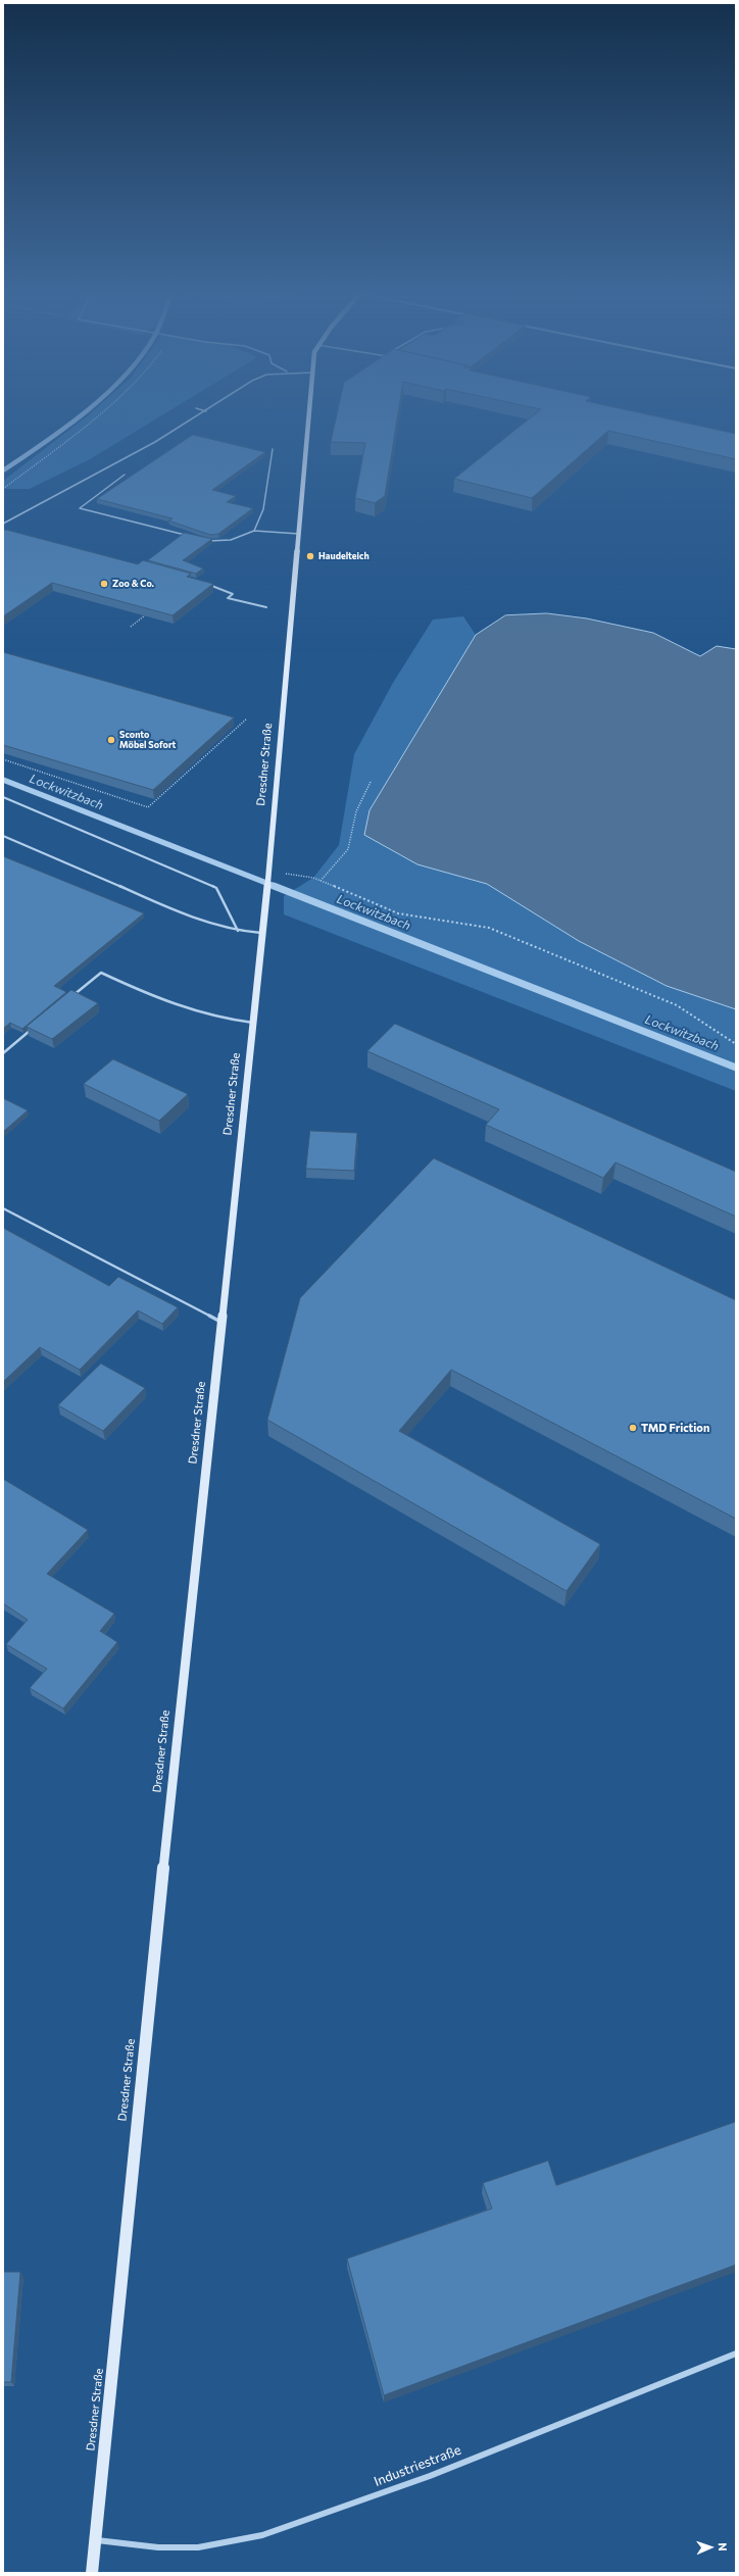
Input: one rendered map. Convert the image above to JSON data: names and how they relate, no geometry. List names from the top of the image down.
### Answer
{
  "streets": {
    "main road": ["Dresdner Straße"],
    "street": ["Industriestraße"]
  },
  "crossings": [
    ["Dresdner Straße", "Industriestraße"]
  ],
  "water": ["Lockwitzbach"],
  "places": [
    "Haudelteich",
    "Zoo & Co.",
    "Sconto Möbel Sofort",
    "TMD Friction"
  ],
  "north": "right"
}
